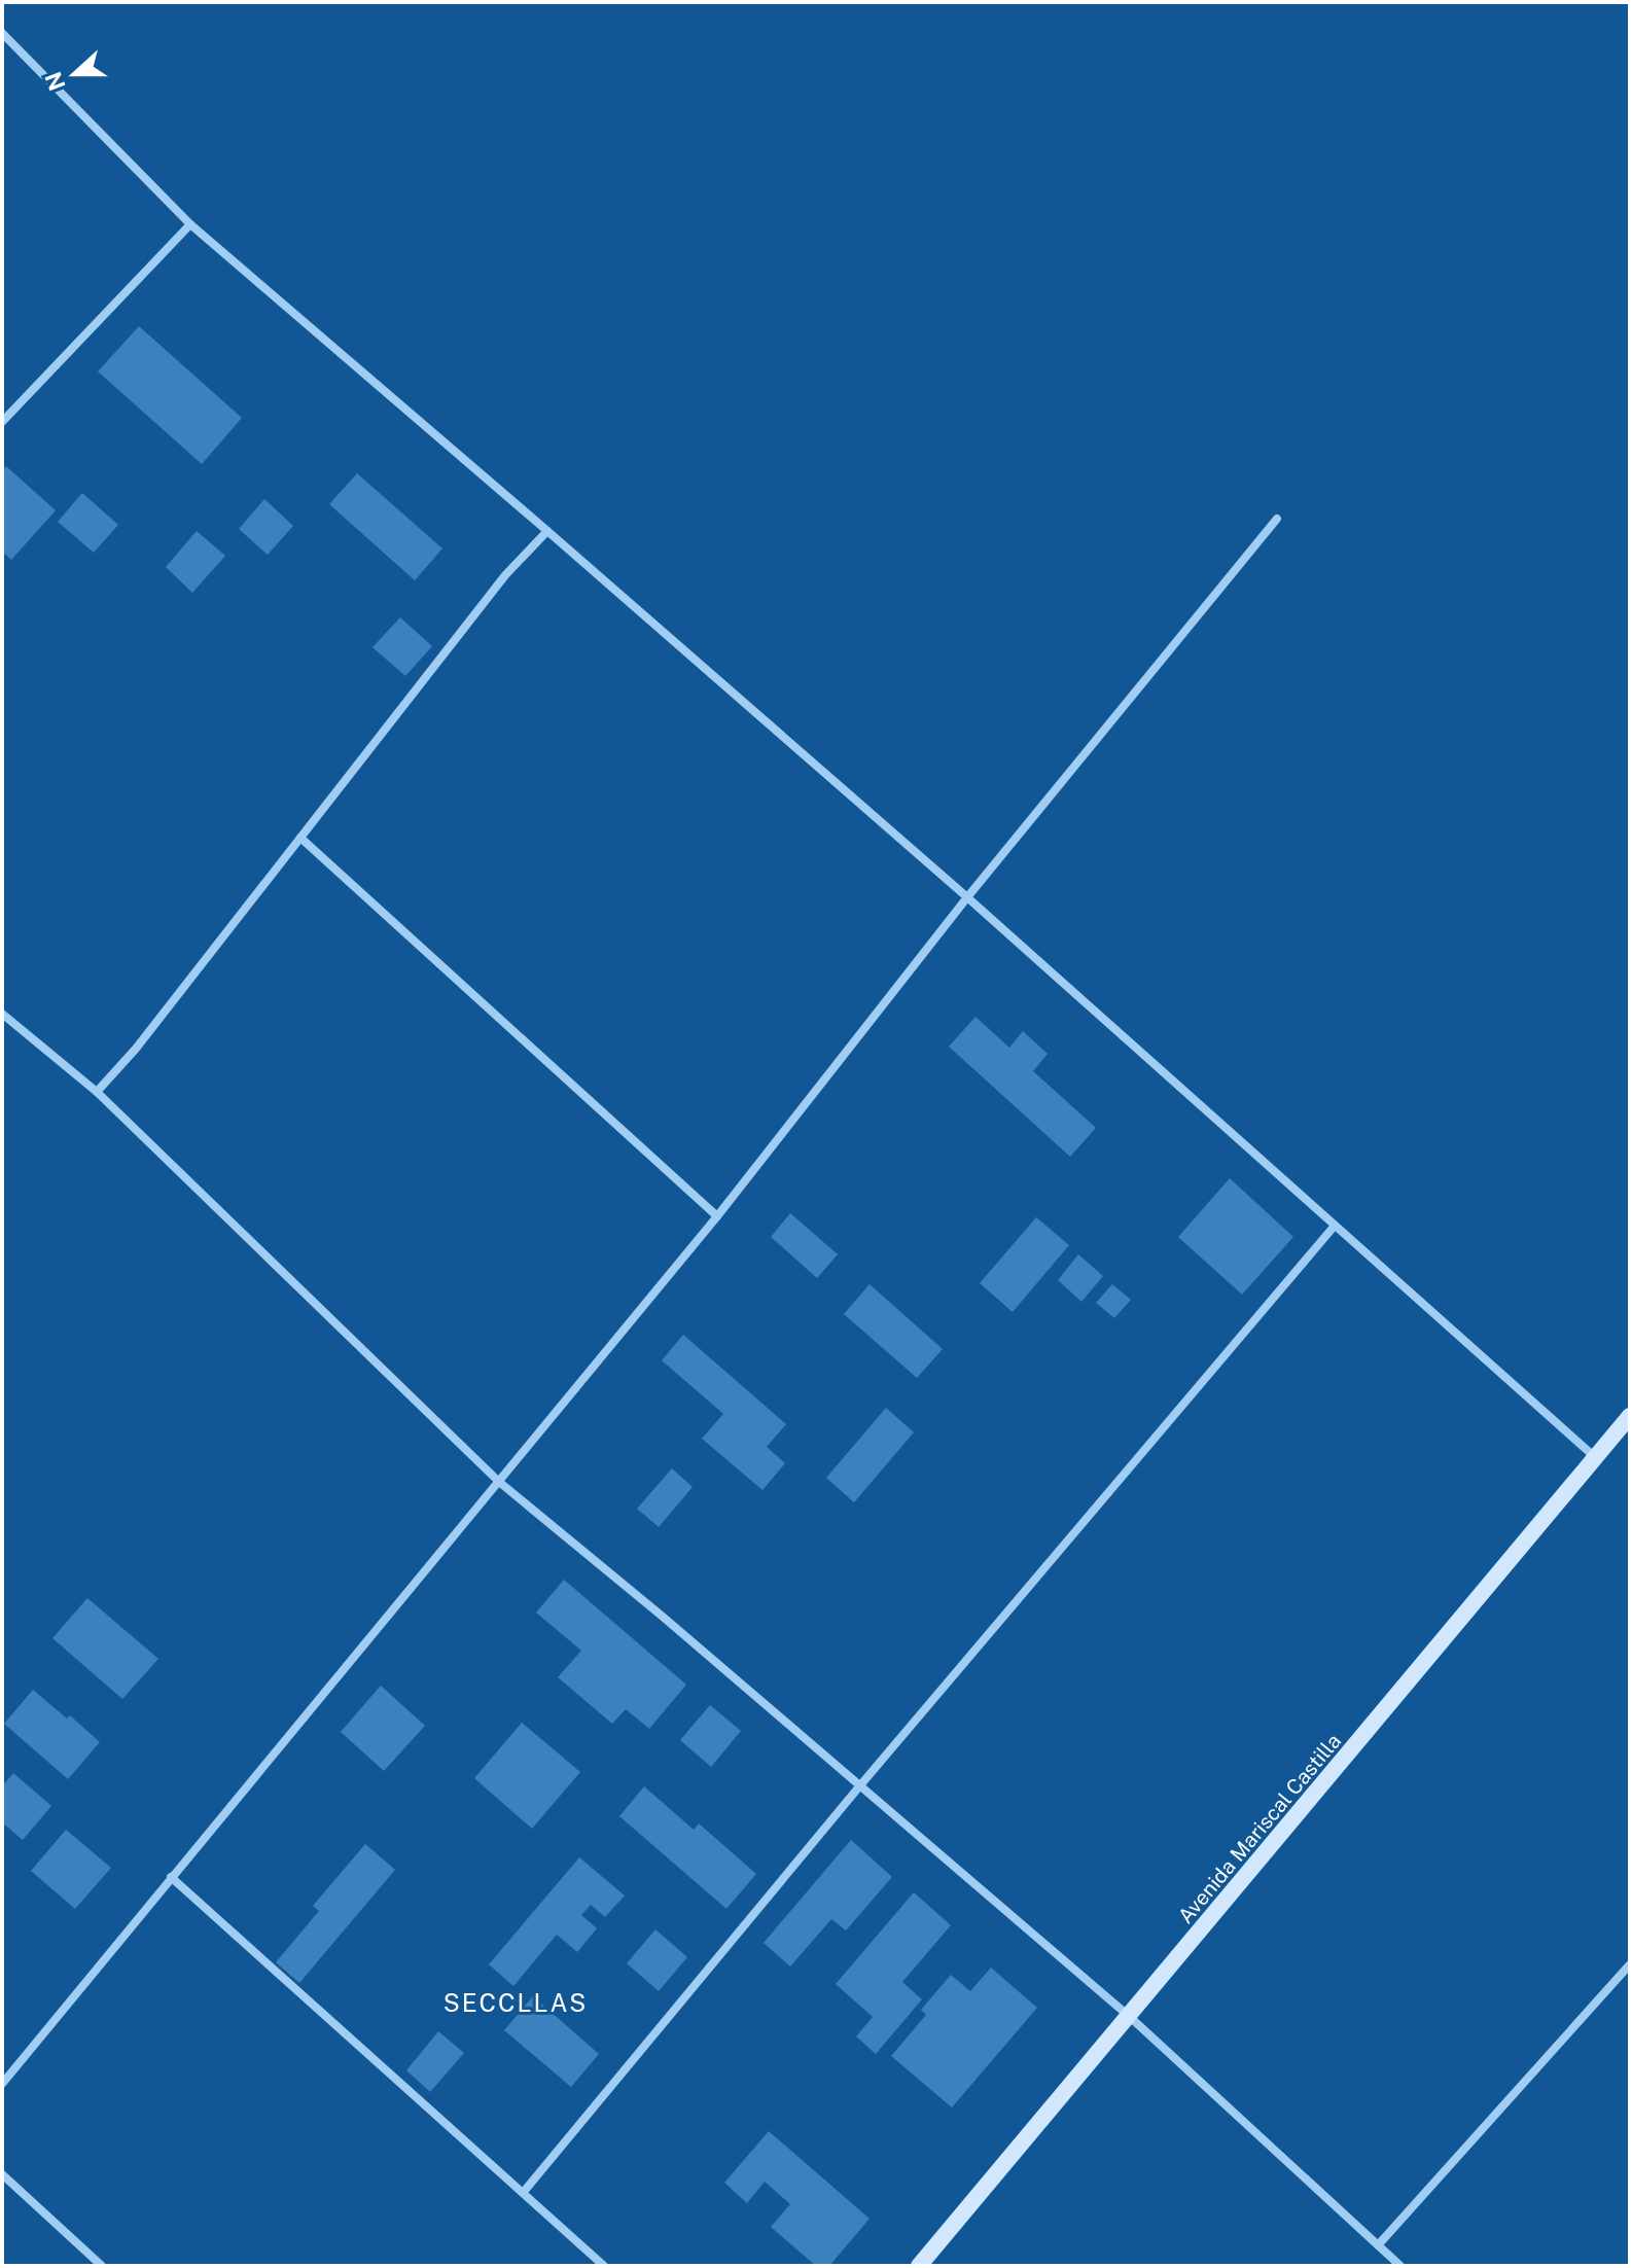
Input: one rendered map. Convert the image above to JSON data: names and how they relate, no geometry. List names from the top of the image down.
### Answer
{
  "streets": {
    "street": ["Avenida Mariscal Castilla"]
  },
  "districts": ["SECCLLAS"],
  "north": "left"
}
